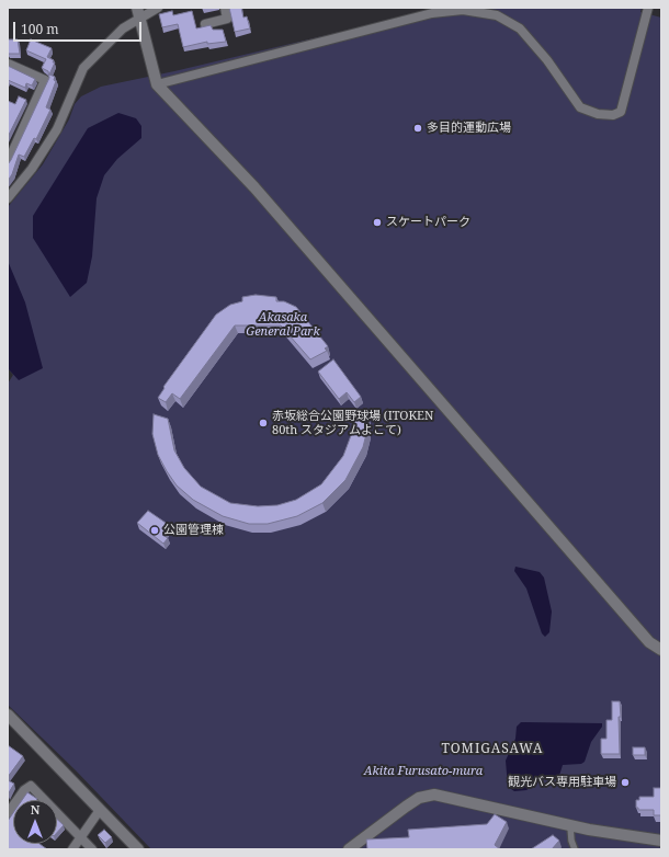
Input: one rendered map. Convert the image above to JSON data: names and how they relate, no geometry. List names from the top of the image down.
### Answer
{
  "districts": ["TOMIGASAWA"],
  "parks": ["Akasaka General Park", "Akita Furusato-mura"],
  "places": [
    "多目的運動広場",
    "スケートパーク",
    "赤坂総合公園野球場 (ITOKEN 80th スタジアムよこて)",
    "公園管理棟",
    "観光バス専用駐車場"
  ],
  "scale_bar": "100 m",
  "north": "top"
}
